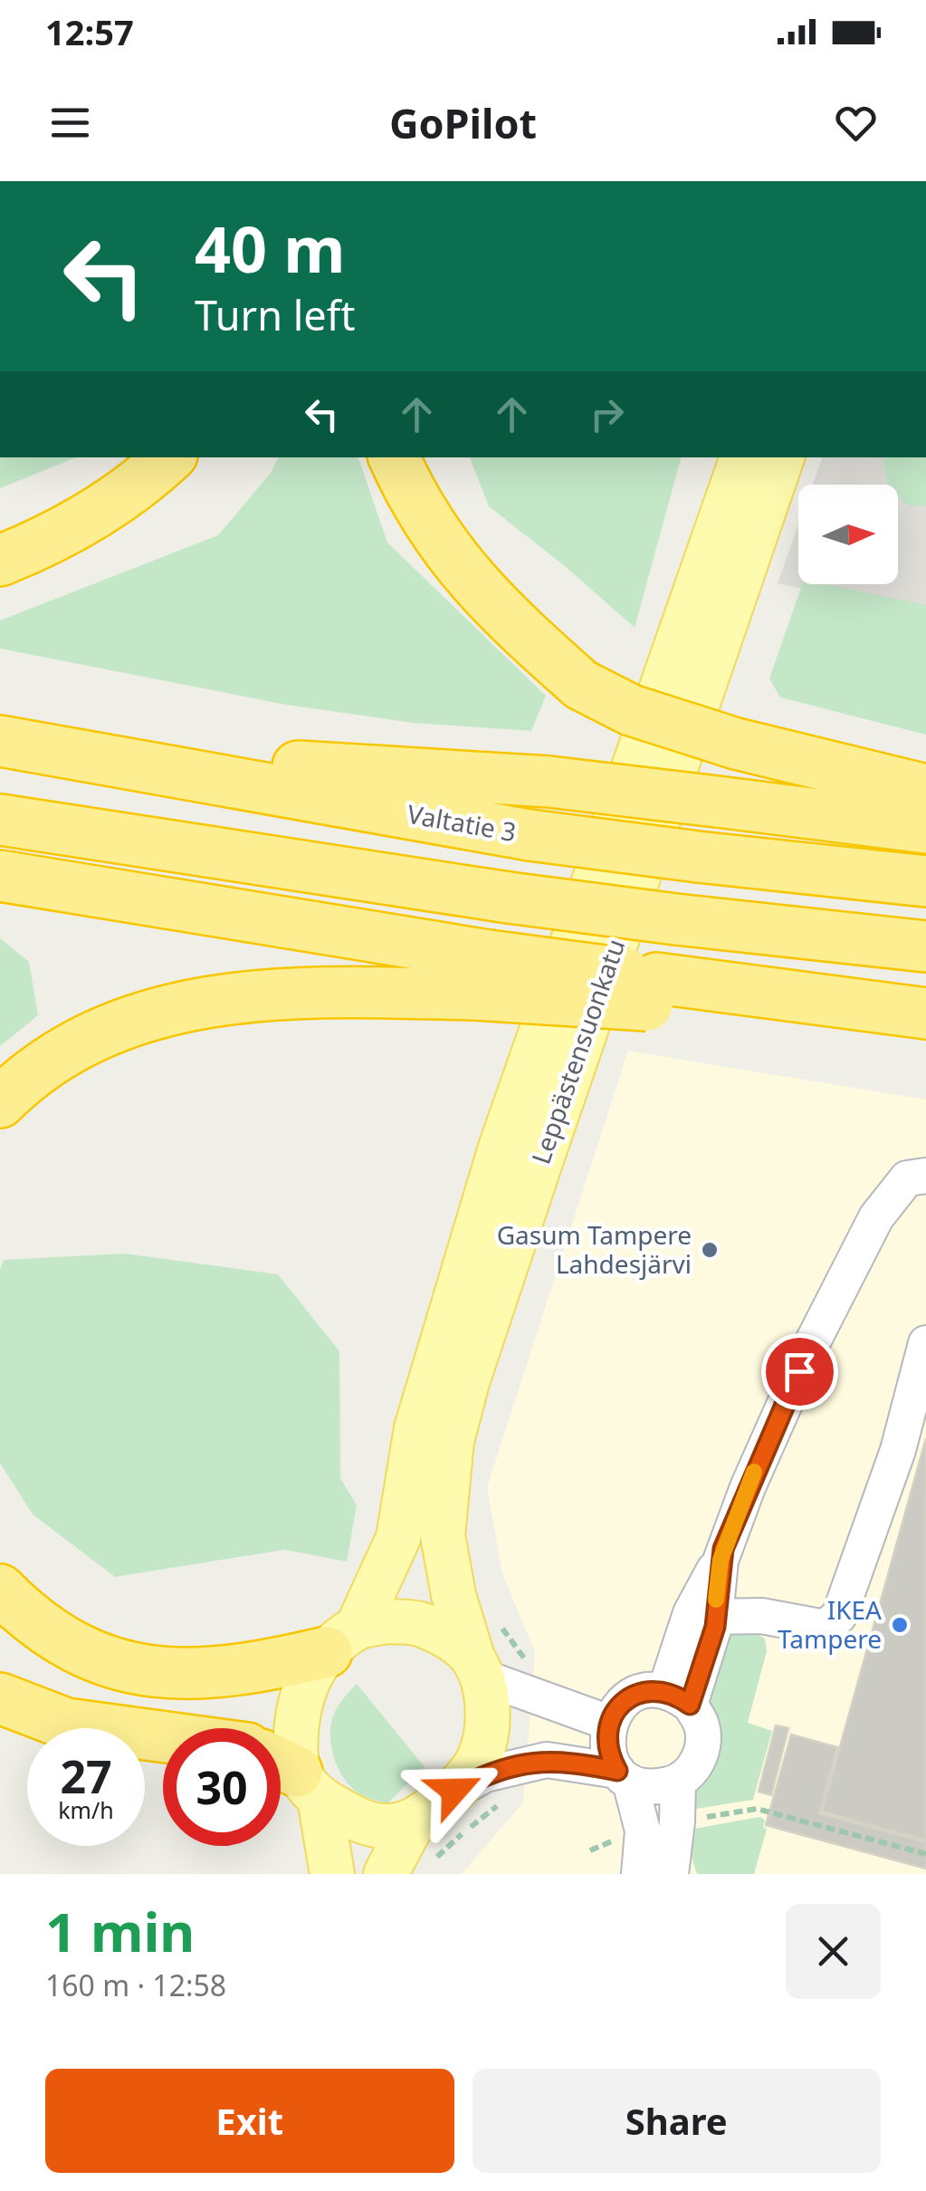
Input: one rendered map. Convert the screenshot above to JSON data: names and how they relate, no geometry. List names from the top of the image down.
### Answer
{
  "streets": {
    "highway": ["Valtatie 3"],
    "main road": ["Leppästensuonkatu"]
  },
  "places": ["Gasum Tampere Lahdesjärvi", "IKEA Tampere"],
  "north": "right",
  "page": {
    "status": "12:57",
    "header": "GoPilot",
    "turn": ["40 m", "Turn left"],
    "speed": "27 km/h",
    "limit": "30",
    "heading": ["1 min", "160 m · 12:58"],
    "buttons": ["Exit", "Share"]
  }
}
